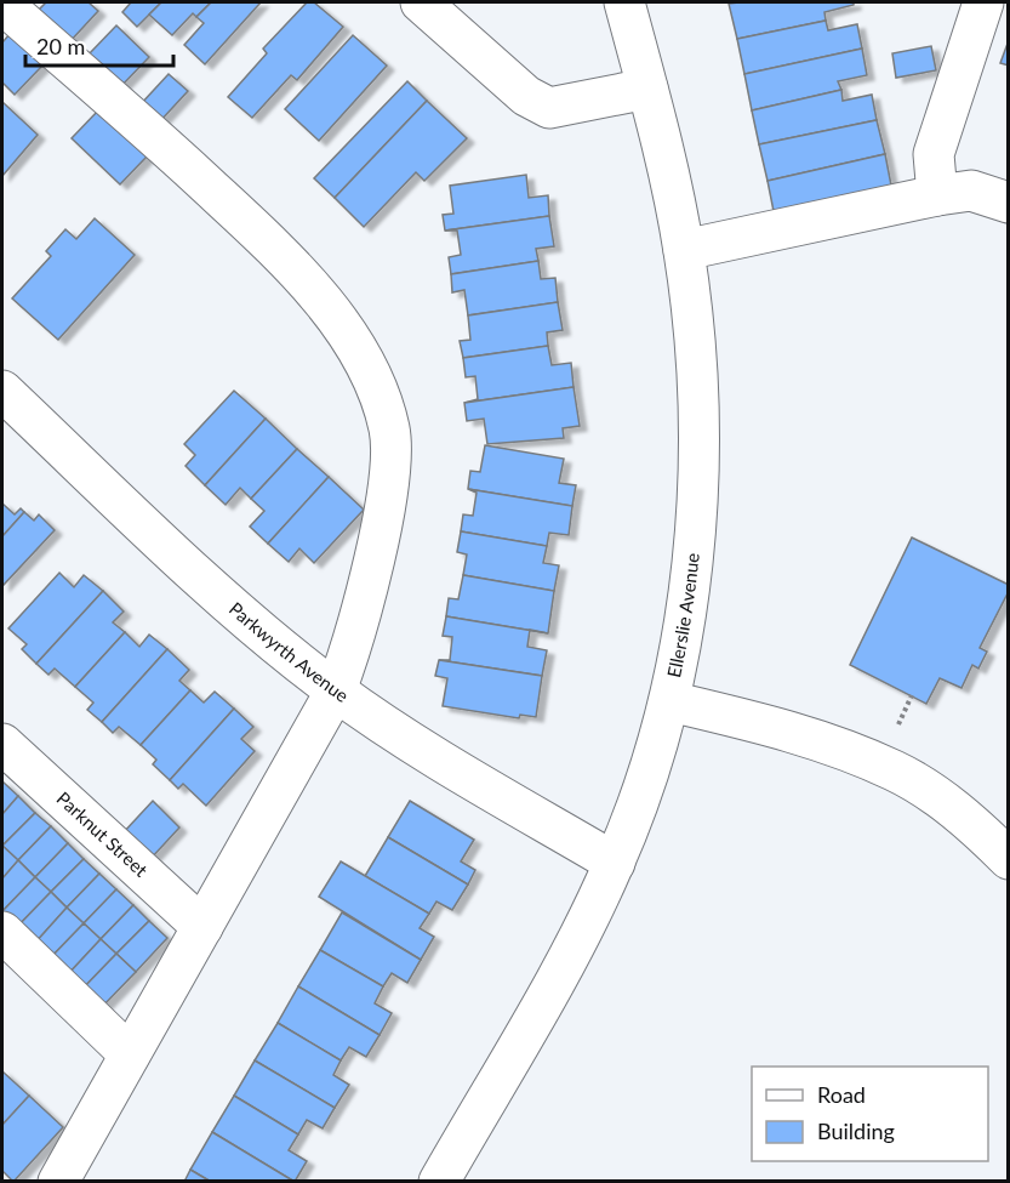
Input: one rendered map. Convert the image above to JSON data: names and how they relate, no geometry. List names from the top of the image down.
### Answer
{
  "streets": {
    "street": ["Ellerslie Avenue", "Parkwyrth Avenue", "Parknut Street"]
  },
  "crossings": [
    ["Ellerslie Avenue", "Parkwyrth Avenue"]
  ],
  "legend": ["Road", "Building"],
  "scale_bar": "20 m"
}
